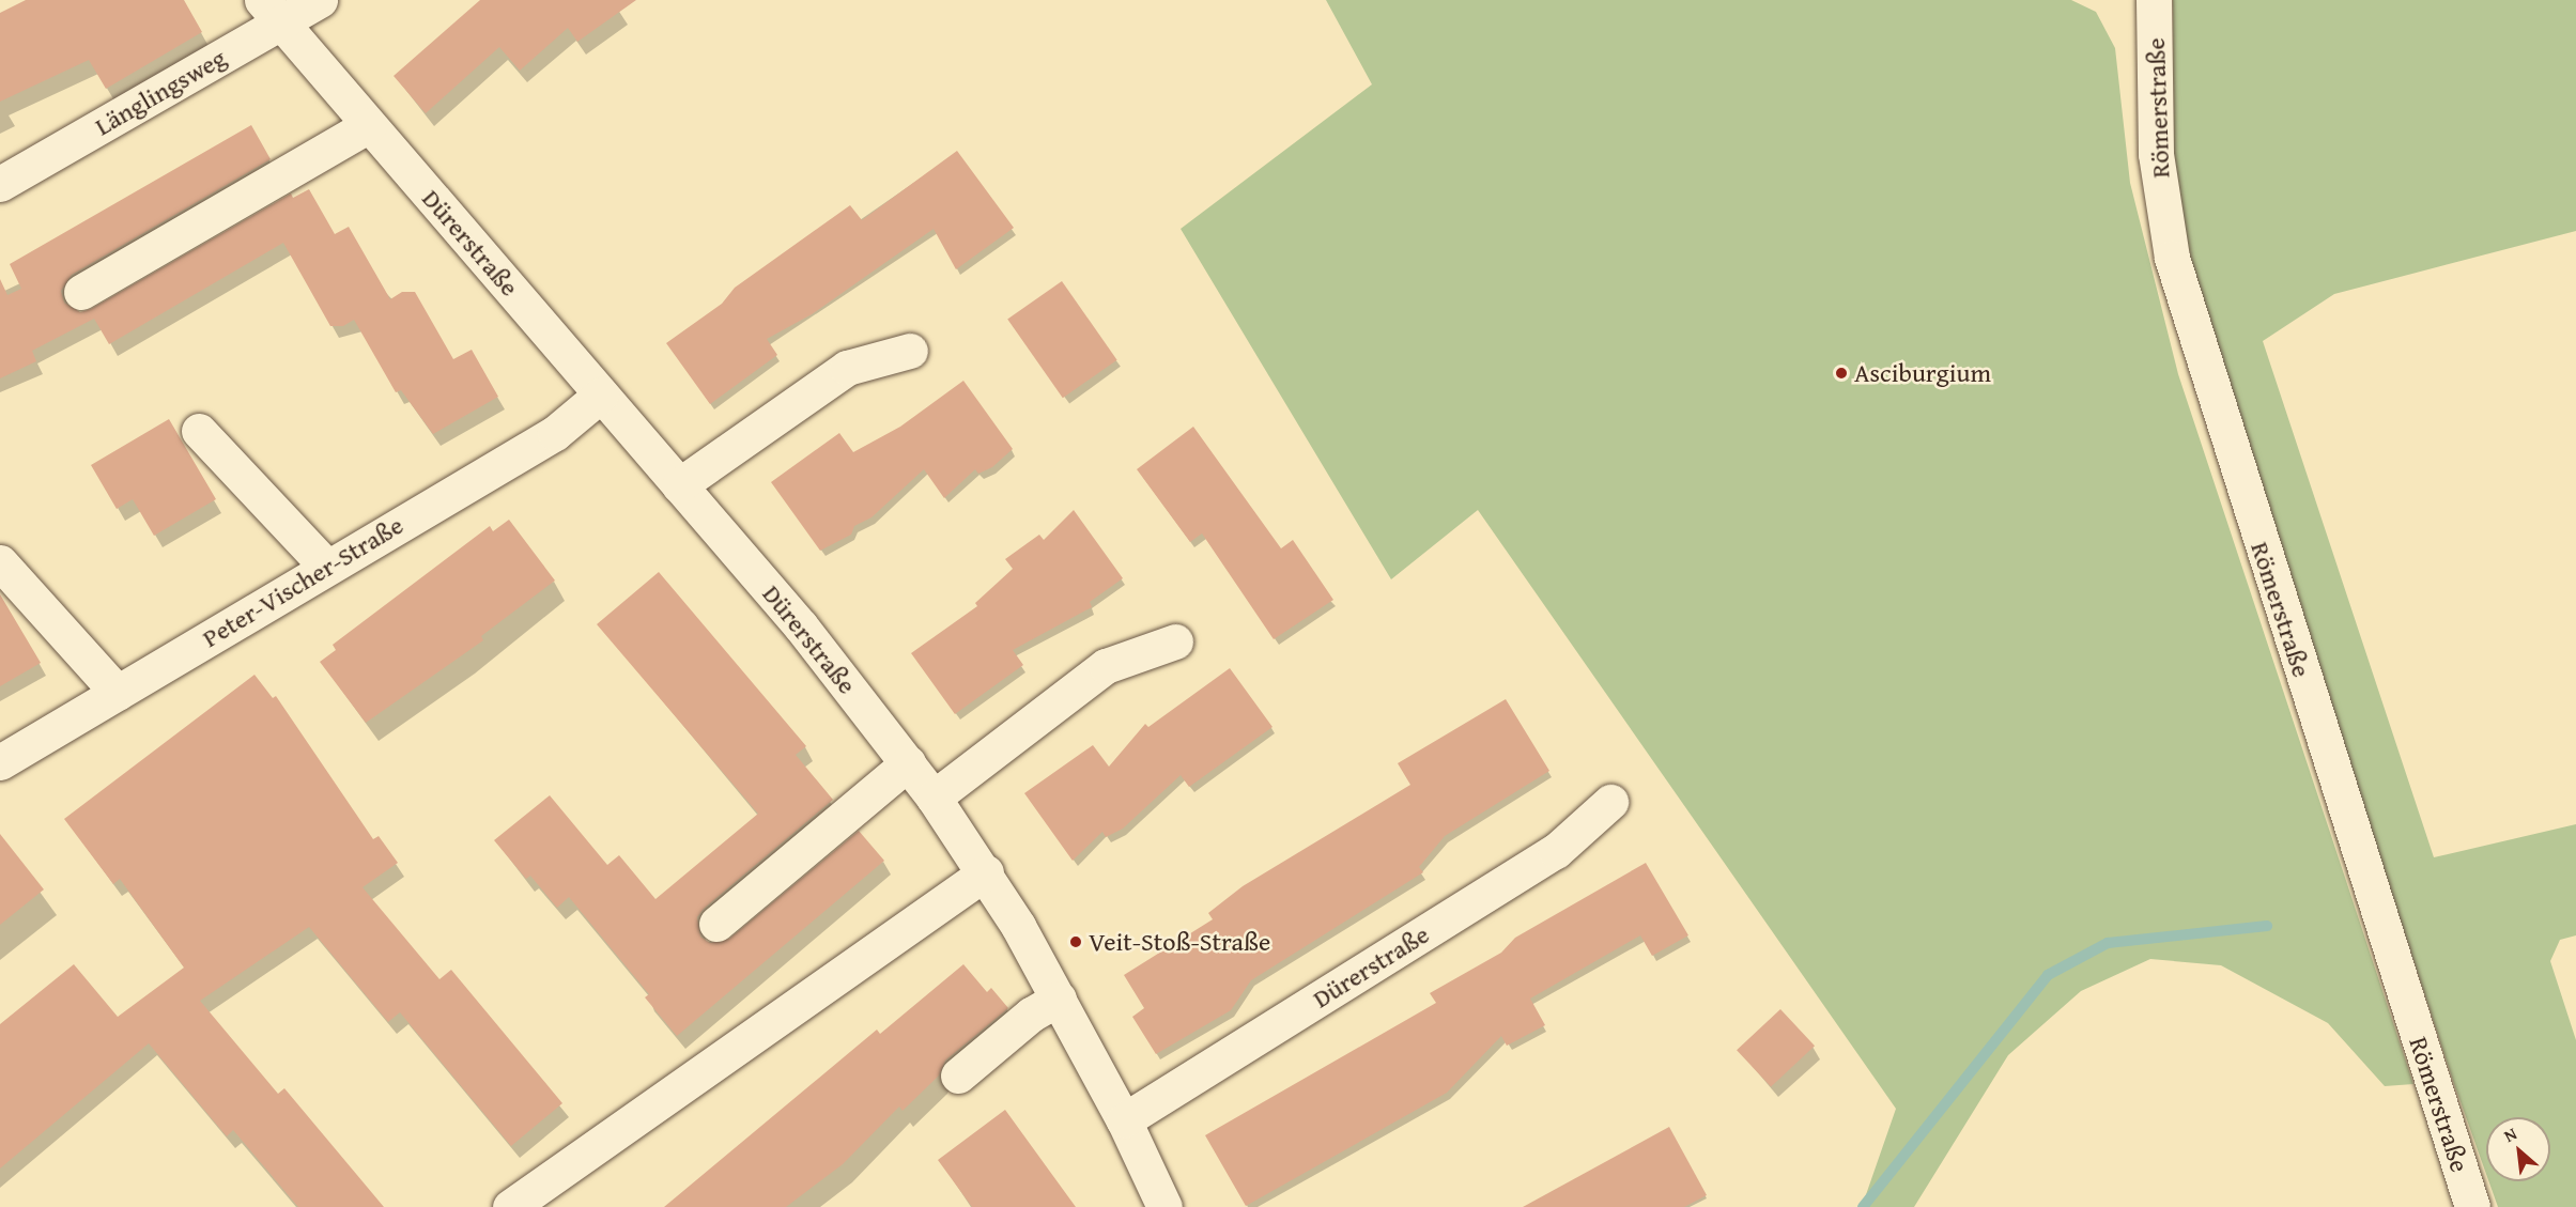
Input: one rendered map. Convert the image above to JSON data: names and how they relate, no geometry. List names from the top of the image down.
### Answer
{
  "streets": {
    "street": [
      "Länglingsweg",
      "Römerstraße",
      "Dürerstraße",
      "Peter-Vischer-Straße"
    ]
  },
  "crossings": [
    ["Länglingsweg", "Dürerstraße"],
    ["Dürerstraße", "Peter-Vischer-Straße"]
  ],
  "places": ["Asciburgium", "Veit-Stoß-Straße"],
  "north": "top left"
}
